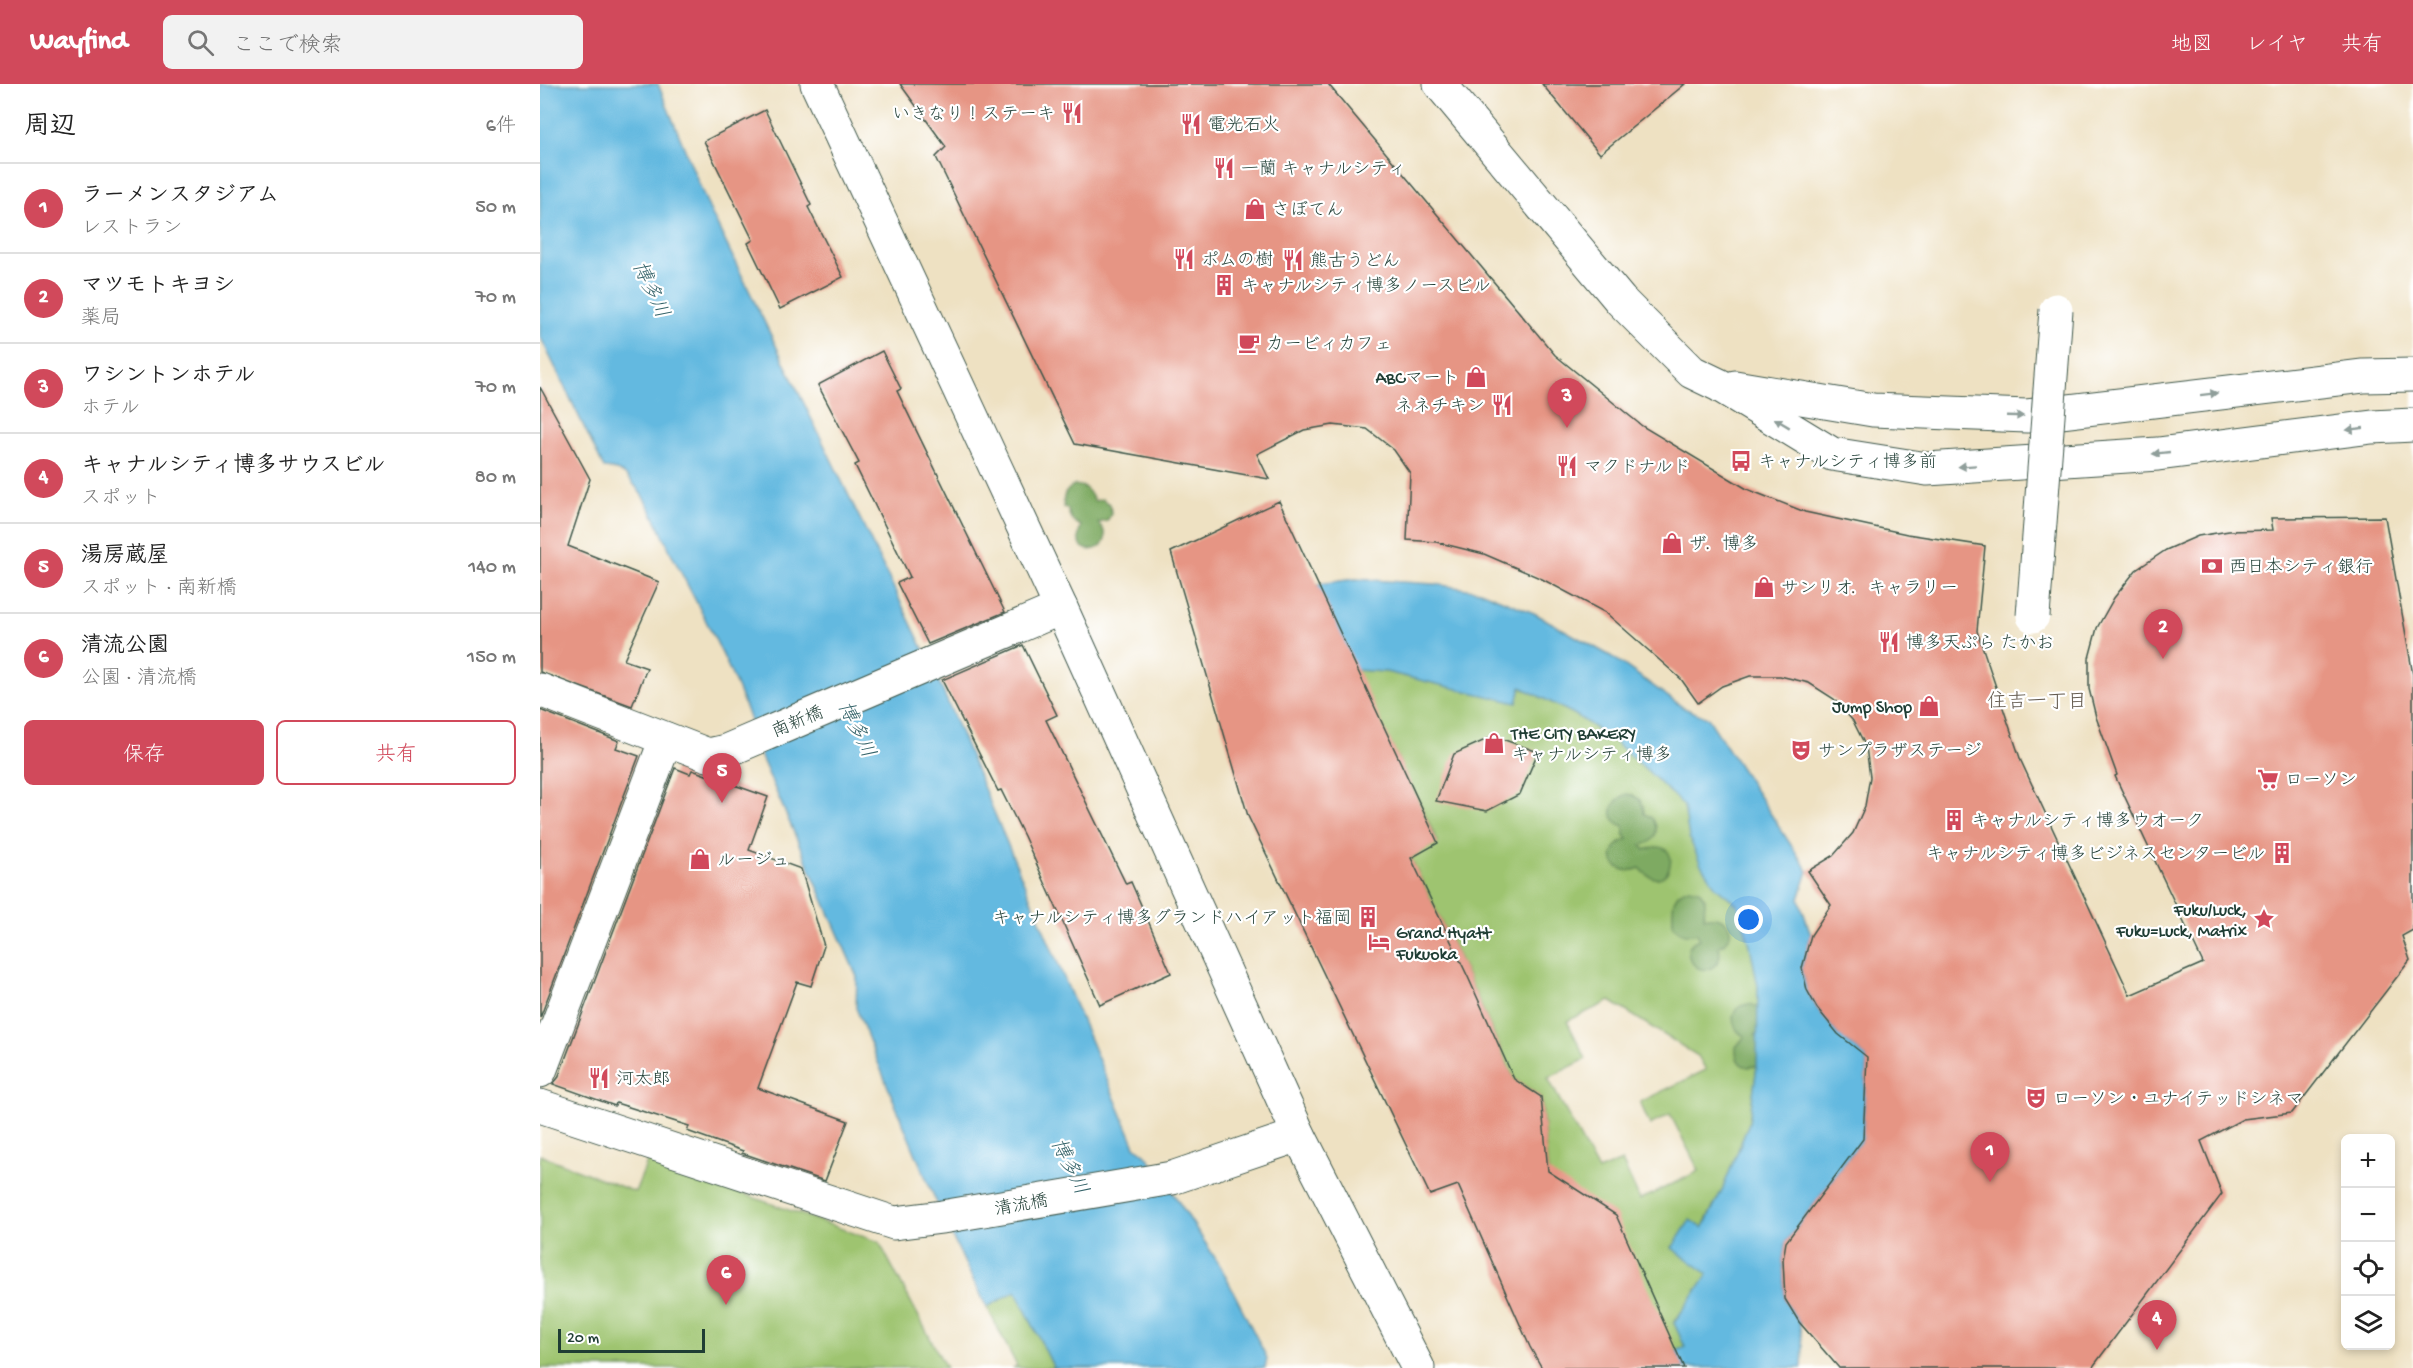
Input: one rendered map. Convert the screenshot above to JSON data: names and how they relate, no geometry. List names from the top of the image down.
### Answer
{
  "streets": {
    "street": ["南新橋", "清流橋"]
  },
  "districts": ["住吉一丁目"],
  "water": ["博多川"],
  "places": {
    "restaurant": [
      "いきなり！ステーキ",
      "電光石火",
      "一蘭 キャナルシティ",
      "ポムの樹",
      "熊古うどん",
      "ネネチキン",
      "マクドナルド",
      "博多天ぷら たかお",
      "河太郎"
    ],
    "shop": [
      "さぼてん",
      "ABCマート",
      "ザ．博多",
      "サンリオ．キャラリー",
      "Jump Shop",
      "THE CITY BAKERY キャナルシティ博多",
      "ルージュ"
    ],
    "building": [
      "キャナルシティ博多ノースビル",
      "キャナルシティ博多ウオーク",
      "キャナルシティ博多ビジネスセンタービル",
      "キャナルシティ博多グランドハイアット福岡"
    ],
    "cafe": ["カービィカフェ"],
    "bus stop": ["キャナルシティ博多前"],
    "bank": ["西日本シティ銀行"],
    "theatre": ["サンプラザステージ", "ローソン・ユナイテッドシネマ"],
    "supermarket": ["ローソン"],
    "place": ["Fuku/Luck, Fuku=Luck, Matrix"],
    "hotel": ["Grand Hyatt Fukuoka"]
  },
  "scale_bar": "20 m",
  "page": {
    "header": "Wayfind",
    "search": "ここで検索",
    "nav": ["地図", "レイヤ", "共有"],
    "heading": ["周辺", "6件"],
    "list": [
      {
        "mark": "1",
        "name": "ラーメンスタジアム",
        "note": "レストラン",
        "value": "50 m"
      },
      {
        "mark": "2",
        "name": "マツモトキヨシ",
        "note": "薬局",
        "value": "70 m"
      },
      {
        "mark": "3",
        "name": "ワシントンホテル",
        "note": "ホテル",
        "value": "70 m"
      },
      {
        "mark": "4",
        "name": "キャナルシティ博多サウスビル",
        "note": "スポット",
        "value": "80 m"
      },
      {
        "mark": "5",
        "name": "湯房蔵屋",
        "note": "スポット · 南新橋",
        "value": "140 m"
      },
      {
        "mark": "6",
        "name": "清流公園",
        "note": "公園 · 清流橋",
        "value": "150 m"
      }
    ],
    "pins": [
      "3",
      "2",
      "5",
      "1",
      "6",
      "4"
    ],
    "buttons": ["保存", "共有"],
    "map_buttons": ["+", "−"],
    "scale": "20 m"
  }
}
